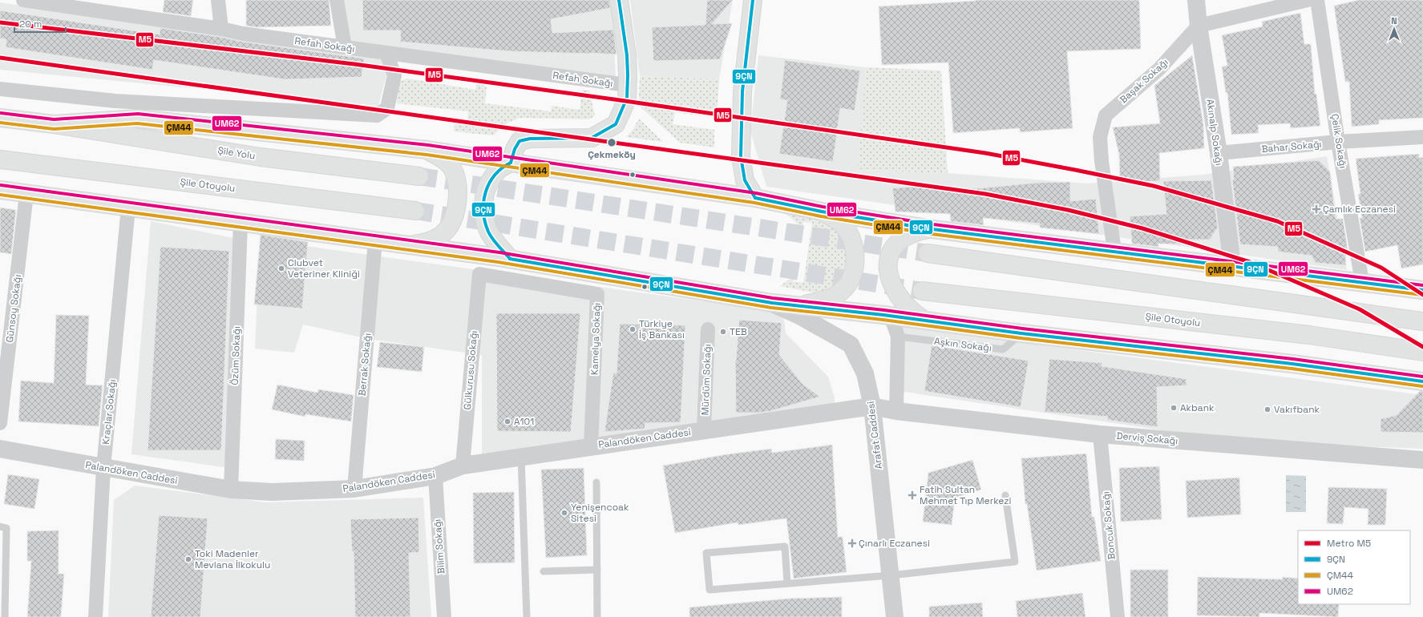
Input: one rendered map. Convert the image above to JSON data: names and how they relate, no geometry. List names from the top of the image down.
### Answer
{
  "streets": {
    "main road": ["Şile Yolu", "Şile Otoyolu"],
    "street": [
      "Refah Sokağı",
      "Başak Sokağı",
      "Akınalp Sokağı",
      "Çelik Sokağı",
      "Bahar Sokağı",
      "Günsoy Sokağı",
      "Kamelya Sokağı",
      "Özüm Sokağı",
      "Berrak Sokağı",
      "Gülkurusu Sokağı",
      "Mürdüm Sokağı",
      "Kraçlar Sokağı",
      "Arafat Caddesi",
      "Palandöken Caddesi",
      "Derviş Sokağı",
      "Boncuk Sokağı",
      "Bilim Sokağı"
    ],
    "lane": ["Aşkın Sokağı"]
  },
  "crossings": [
    ["Başak Sokağı", "Akınalp Sokağı"],
    ["Akınalp Sokağı", "Bahar Sokağı"],
    ["Çelik Sokağı", "Bahar Sokağı"],
    ["Kamelya Sokağı", "Gülkurusu Sokağı"],
    ["Kamelya Sokağı", "Palandöken Caddesi"],
    ["Özüm Sokağı", "Palandöken Caddesi"],
    ["Berrak Sokağı", "Palandöken Caddesi"],
    ["Gülkurusu Sokağı", "Palandöken Caddesi"],
    ["Mürdüm Sokağı", "Palandöken Caddesi"],
    ["Kraçlar Sokağı", "Palandöken Caddesi"],
    ["Arafat Caddesi", "Palandöken Caddesi"],
    ["Arafat Caddesi", "Derviş Sokağı"],
    ["Palandöken Caddesi", "Derviş Sokağı"],
    ["Palandöken Caddesi", "Bilim Sokağı"],
    ["Derviş Sokağı", "Boncuk Sokağı"]
  ],
  "places": {
    "other": [
      "Çekmeköy",
      "Clubvet Veteriner Kliniği",
      "Türkiye İş Bankası",
      "TEB",
      "Akbank",
      "Vakıfbank",
      "A101",
      "Yenişencoak Sitesi",
      "Toki Madenler Mevlana İlkokulu"
    ],
    "health": ["Çamlık Eczanesi", "Fatih Sultan Mehmet Tıp Merkezi", "Çınarlı Eczanesi"]
  },
  "lines": [
    "transit line 9ÇN",
    "metro line M5",
    "transit line UM62",
    "transit line ÇM44"
  ],
  "legend": [
    "Metro M5",
    "9ÇN",
    "ÇM44",
    "UM62"
  ],
  "scale_bar": "20 m",
  "north": "top"
}
